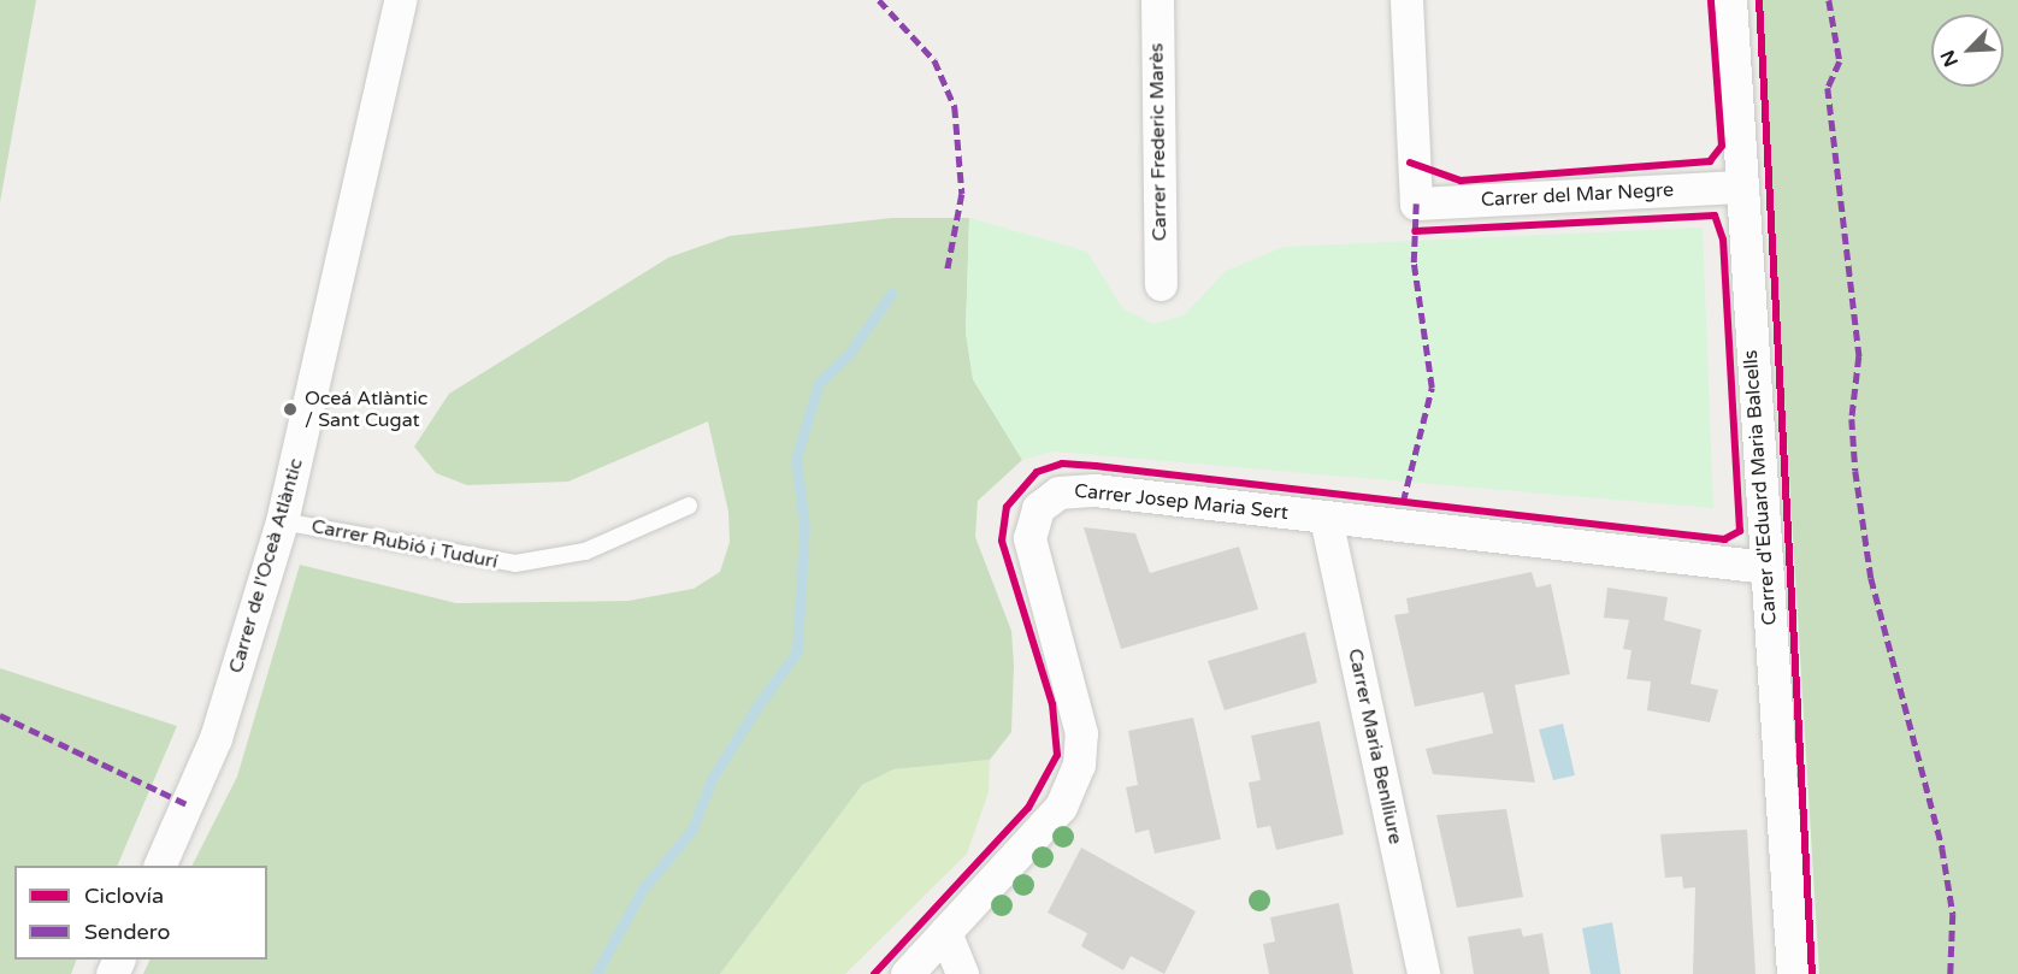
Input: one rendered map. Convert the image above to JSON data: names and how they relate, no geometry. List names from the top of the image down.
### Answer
{
  "streets": {
    "street": [
      "Carrer Frederic Marès",
      "Carrer del Mar Negre",
      "Carrer d'Eduard Maria Balcells",
      "Carrer Josep Maria Sert",
      "Carrer de l'Oceà Atlàntic",
      "Carrer Maria Benlliure"
    ],
    "lane": ["Carrer Rubió i Tudurí"]
  },
  "crossings": [
    ["Carrer del Mar Negre", "Carrer d'Eduard Maria Balcells"],
    ["Carrer d'Eduard Maria Balcells", "Carrer Josep Maria Sert"],
    ["Carrer Josep Maria Sert", "Carrer Maria Benlliure"],
    ["Carrer Rubió i Tudurí", "Carrer de l'Oceà Atlàntic"]
  ],
  "places": ["Oceá Atlàntic / Sant Cugat"],
  "legend": ["Ciclovía", "Sendero"],
  "north": "bottom left"
}
